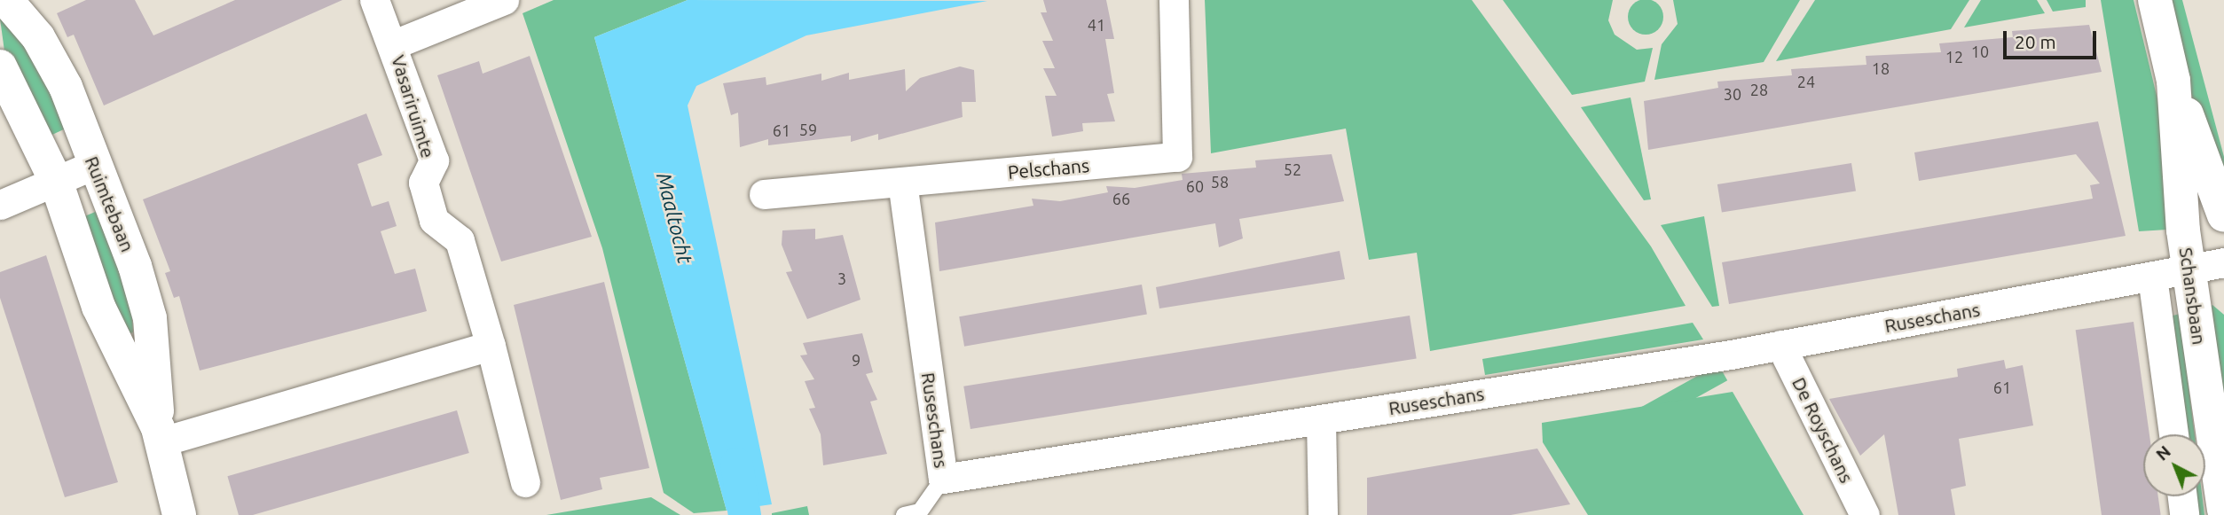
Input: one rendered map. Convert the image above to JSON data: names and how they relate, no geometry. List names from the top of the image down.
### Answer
{
  "streets": {
    "street": [
      "Vasariruimte",
      "Pelschans",
      "Ruimtebaan",
      "Schansbaan",
      "Ruseschans",
      "De Royschans"
    ]
  },
  "crossings": [
    ["Pelschans", "Ruseschans"],
    ["Schansbaan", "Ruseschans"],
    ["Ruseschans", "De Royschans"]
  ],
  "water": ["Maaltocht"],
  "house_numbers": [
    "41",
    "10",
    "12",
    "18",
    "24",
    "28",
    "30",
    "59",
    "61",
    "52",
    "58",
    "60",
    "66",
    "3",
    "9",
    "61"
  ],
  "scale_bar": "20 m",
  "north": "top left"
}
